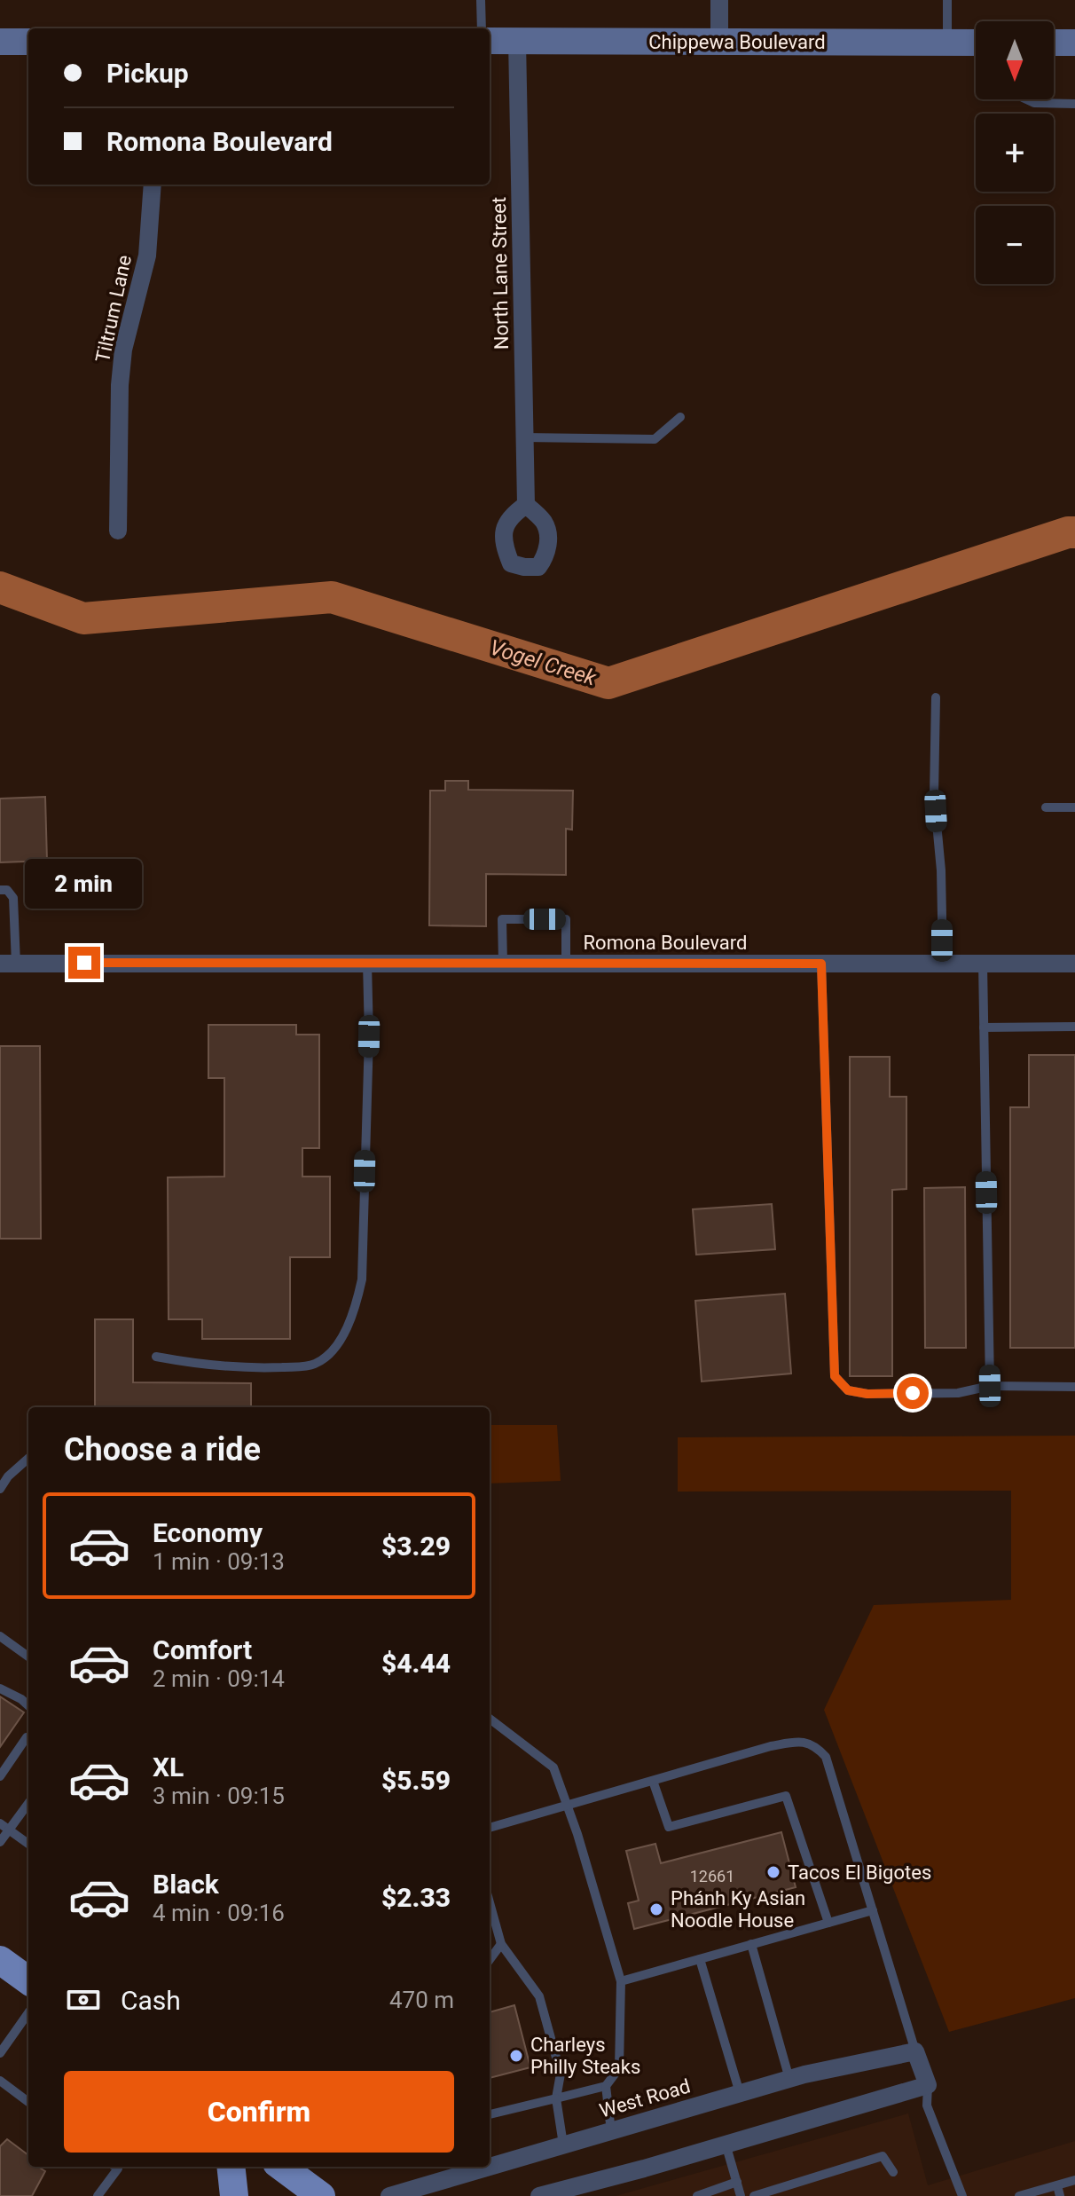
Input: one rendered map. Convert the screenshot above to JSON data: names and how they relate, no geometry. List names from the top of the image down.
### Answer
{
  "streets": {
    "street": [
      "Chippewa Boulevard",
      "North Lane Street",
      "Tiltrum Lane",
      "Romona Boulevard",
      "West Road"
    ]
  },
  "crossings": [
    ["Chippewa Boulevard", "North Lane Street"]
  ],
  "water": ["Vogel Creek"],
  "places": ["Tacos El Bigotes", "Phánh Ky Asian Noodle House", "Charleys Philly Steaks"],
  "house_numbers": ["12661"],
  "north": "bottom",
  "page": {
    "map_buttons": ["+", "−"],
    "banner": ["Pickup", "Romona Boulevard"],
    "bubble": "2 min",
    "heading": "Choose a ride",
    "list": [
      {
        "name": "Economy",
        "note": "1 min · 09:13",
        "value": "$3.29"
      },
      {
        "name": "Comfort",
        "note": "2 min · 09:14",
        "value": "$4.44"
      },
      {
        "name": "XL",
        "note": "3 min · 09:15",
        "value": "$5.59"
      },
      {
        "name": "Black",
        "note": "4 min · 09:16",
        "value": "$2.33"
      }
    ],
    "pay": ["Cash", "470 m"],
    "buttons": "Confirm"
  }
}
